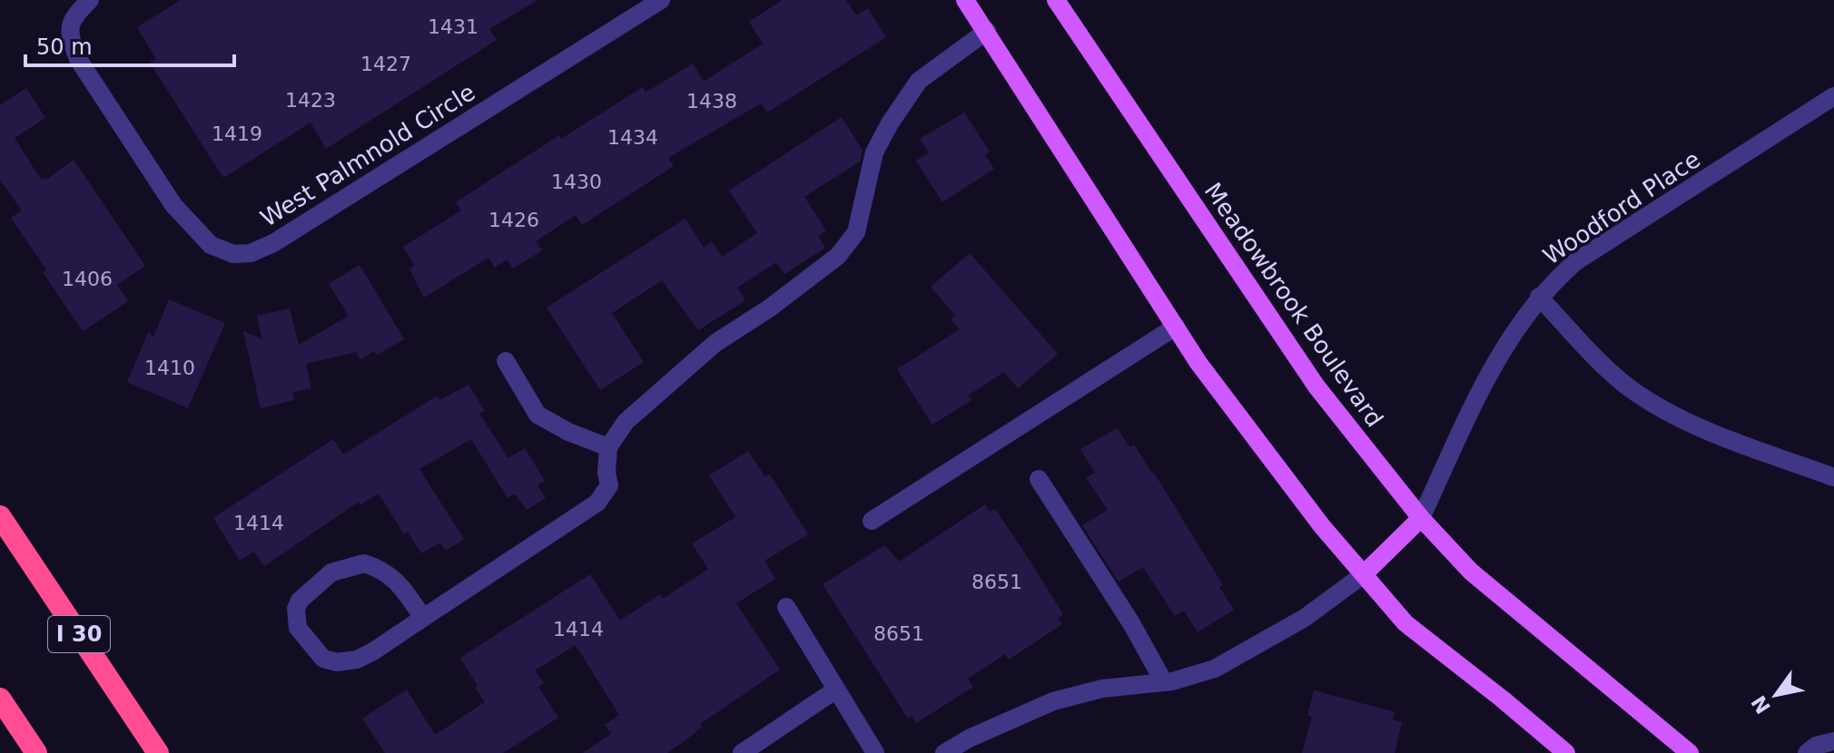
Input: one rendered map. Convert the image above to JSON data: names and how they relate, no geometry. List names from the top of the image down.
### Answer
{
  "streets": {
    "highway": ["I 30"],
    "main road": ["Meadowbrook Boulevard"],
    "street": ["West Palmnold Circle", "Woodford Place"]
  },
  "crossings": [
    ["Woodford Place", "Meadowbrook Boulevard"]
  ],
  "house_numbers": [
    "1431",
    "1427",
    "1423",
    "1438",
    "1419",
    "1434",
    "1430",
    "1426",
    "1406",
    "1410",
    "1414",
    "8651",
    "1414",
    "8651"
  ],
  "scale_bar": "50 m",
  "north": "bottom left"
}
